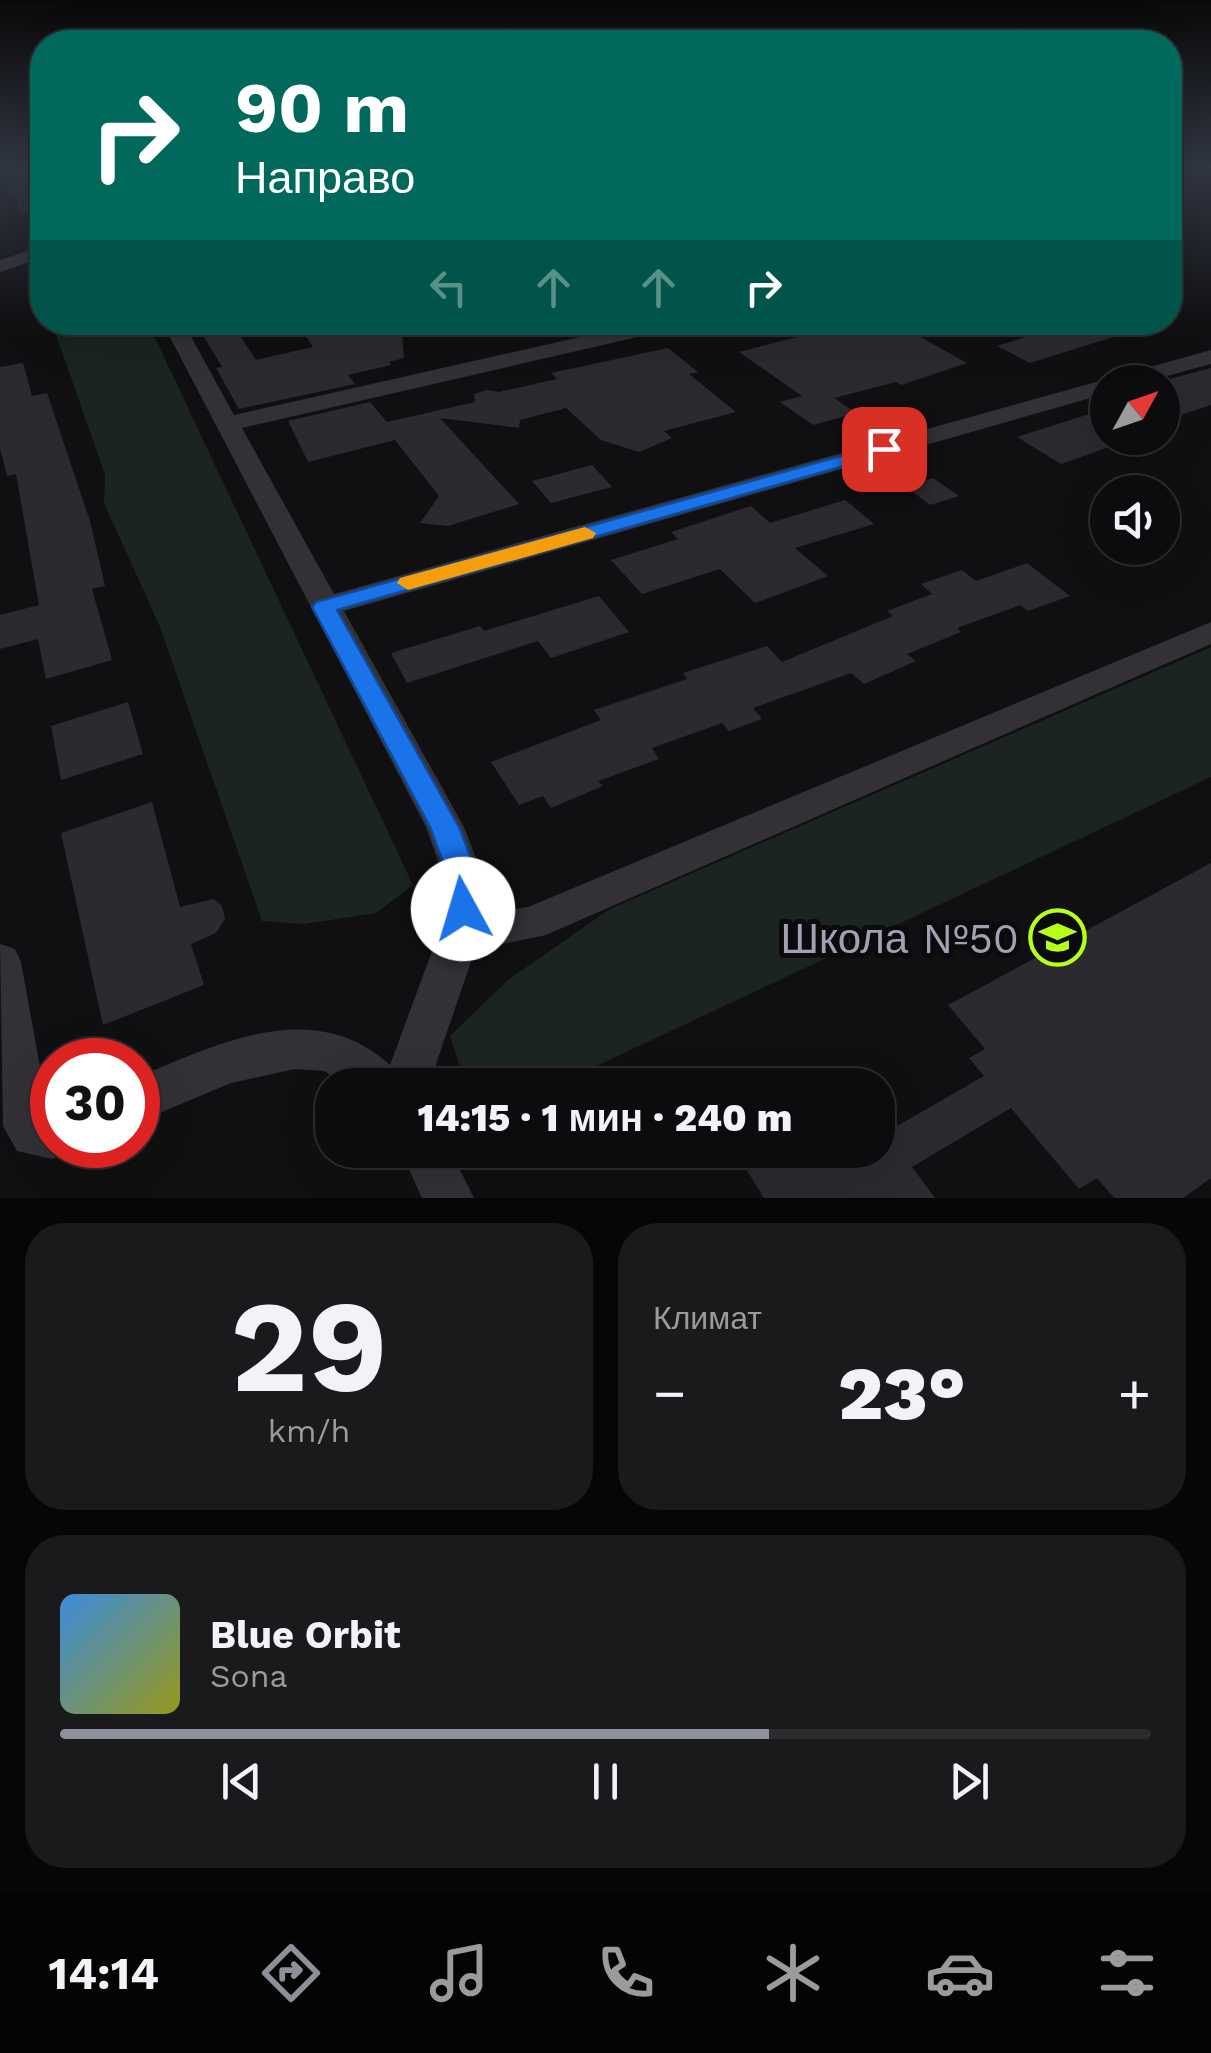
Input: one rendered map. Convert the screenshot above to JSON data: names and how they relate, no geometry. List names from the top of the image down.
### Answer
{
  "places": {
    "school or university": ["Школа №50"]
  },
  "north": "top right",
  "page": {
    "turn": ["90 m", "Направо"],
    "limit": "30",
    "trip": "14:15 · 1 мин · 240 m",
    "tile": [
      ["29", "km/h"],
      "Климат"
    ],
    "heat": ["−", "23°", "+"],
    "song": ["Blue Orbit", "Sona"],
    "tabs": "14:14"
  }
}
